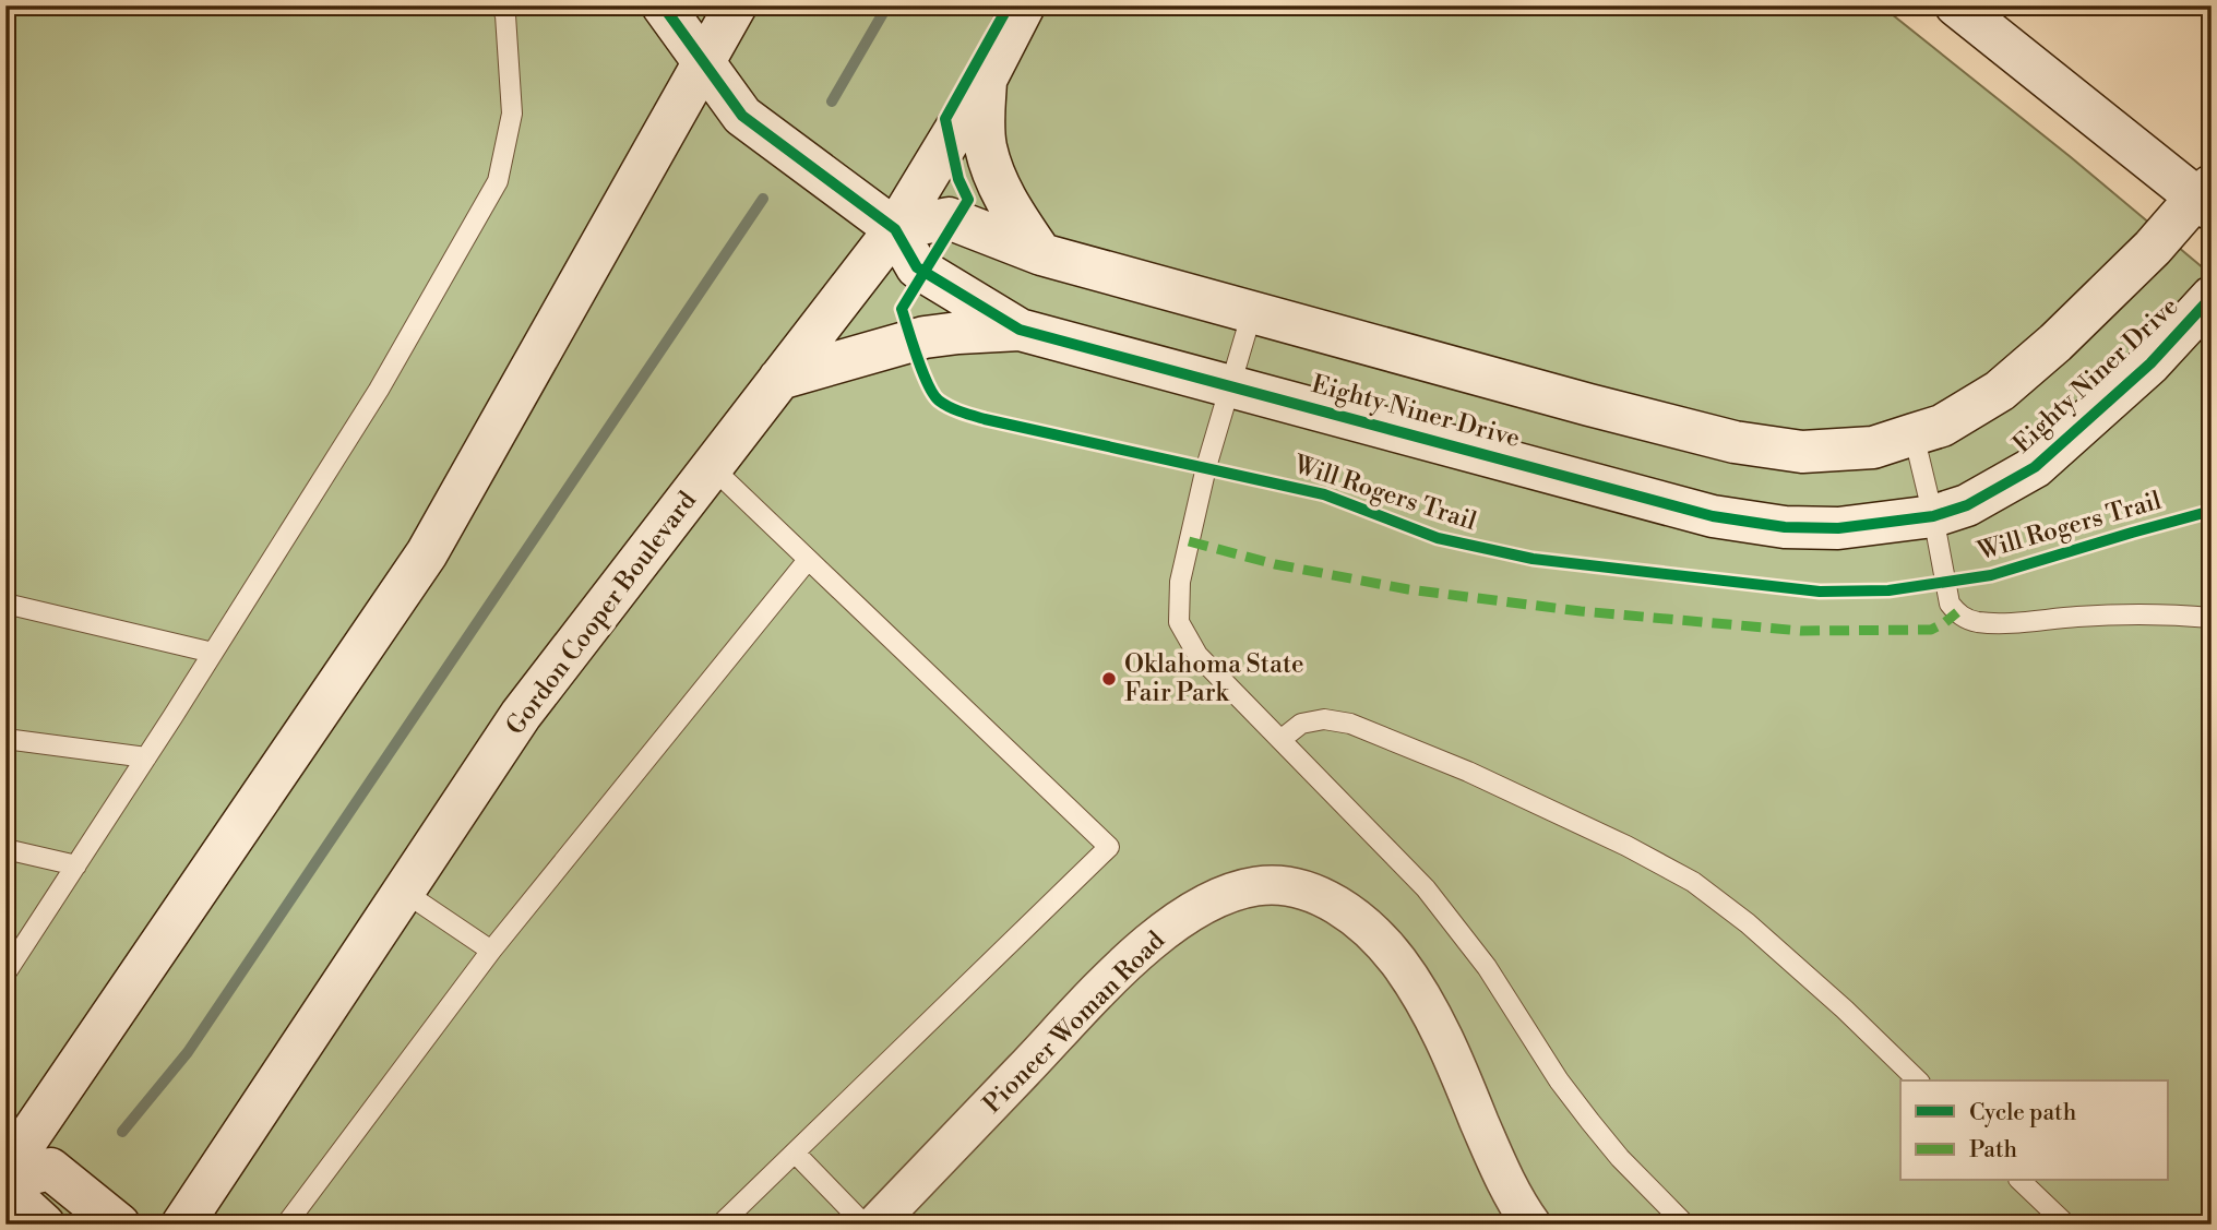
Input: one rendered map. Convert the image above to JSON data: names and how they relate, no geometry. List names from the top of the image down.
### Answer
{
  "streets": {
    "street": ["Eighty Niner Drive", "Gordon Cooper Boulevard", "Pioneer Woman Road"],
    "cycle path": ["Will Rogers Trail"]
  },
  "crossings": [
    ["Eighty Niner Drive", "Gordon Cooper Boulevard"]
  ],
  "places": ["Oklahoma State Fair Park"],
  "legend": ["Cycle path", "Path"]
}
